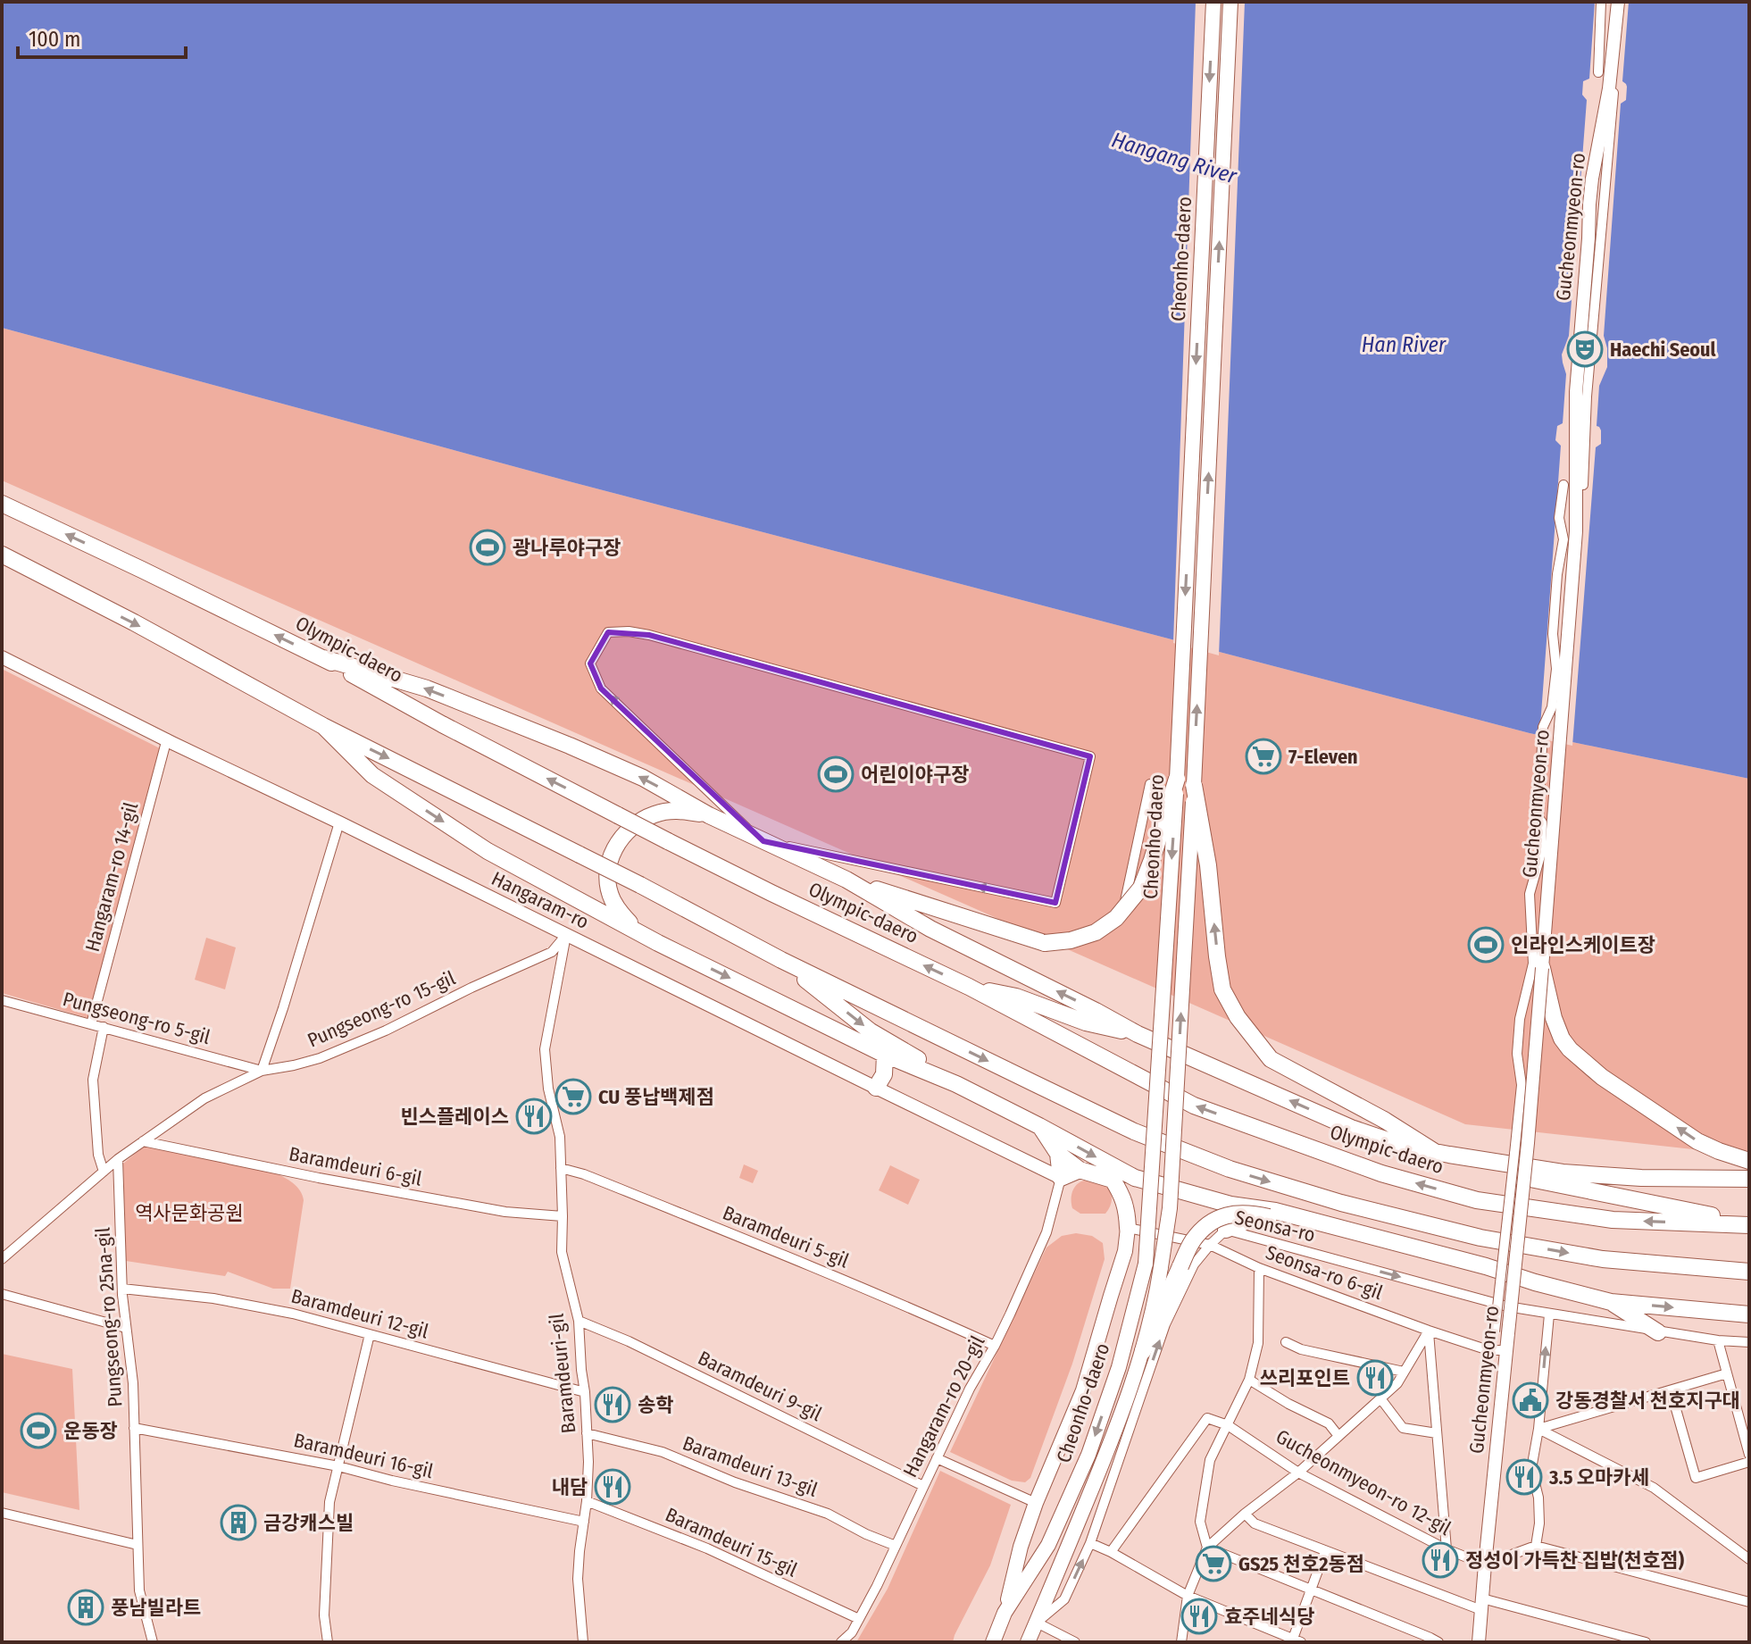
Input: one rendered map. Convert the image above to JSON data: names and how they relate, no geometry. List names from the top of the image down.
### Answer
{
  "streets": {
    "highway": ["Olympic-daero"],
    "main road": ["Gucheonmyeon-ro", "Cheonho-daero", "Hangaram-ro"],
    "street": [
      "Hangaram-ro 14-gil",
      "Pungseong-ro 15-gil",
      "Pungseong-ro 5-gil",
      "Baramdeuri 6-gil",
      "Seonsa-ro",
      "Baramdeuri 5-gil",
      "Seonsa-ro 6-gil",
      "Baramdeuri 12-gil",
      "Pungseong-ro 25na-gil",
      "Baramdeuri-gil",
      "Baramdeuri 9-gil",
      "Hangaram-ro 20-gil",
      "Baramdeuri 16-gil",
      "Baramdeuri 13-gil",
      "Gucheonmyeon-ro 12-gil",
      "Baramdeuri 15-gil"
    ]
  },
  "crossings": [
    ["Gucheonmyeon-ro", "Seonsa-ro 6-gil"],
    ["Gucheonmyeon-ro", "Gucheonmyeon-ro 12-gil"],
    ["Cheonho-daero", "Seonsa-ro"],
    ["Hangaram-ro 14-gil", "Hangaram-ro"],
    ["Hangaram-ro 14-gil", "Pungseong-ro 5-gil"],
    ["Hangaram-ro", "Pungseong-ro 15-gil"],
    ["Hangaram-ro", "Baramdeuri-gil"],
    ["Hangaram-ro", "Hangaram-ro 20-gil"],
    ["Pungseong-ro 15-gil", "Pungseong-ro 5-gil"],
    ["Pungseong-ro 15-gil", "Baramdeuri 6-gil"],
    ["Pungseong-ro 15-gil", "Pungseong-ro 25na-gil"],
    ["Pungseong-ro 15-gil", "Baramdeuri-gil"],
    ["Baramdeuri 6-gil", "Baramdeuri-gil"],
    ["Seonsa-ro", "Seonsa-ro 6-gil"],
    ["Baramdeuri 5-gil", "Baramdeuri-gil"],
    ["Baramdeuri 5-gil", "Hangaram-ro 20-gil"],
    ["Baramdeuri 12-gil", "Pungseong-ro 25na-gil"],
    ["Baramdeuri 12-gil", "Baramdeuri-gil"],
    ["Pungseong-ro 25na-gil", "Baramdeuri 16-gil"],
    ["Baramdeuri-gil", "Baramdeuri 9-gil"],
    ["Baramdeuri-gil", "Baramdeuri 16-gil"],
    ["Baramdeuri-gil", "Baramdeuri 13-gil"],
    ["Baramdeuri-gil", "Baramdeuri 15-gil"],
    ["Baramdeuri 9-gil", "Hangaram-ro 20-gil"],
    ["Hangaram-ro 20-gil", "Baramdeuri 13-gil"],
    ["Hangaram-ro 20-gil", "Baramdeuri 15-gil"]
  ],
  "water": ["Hangang River", "Han River"],
  "parks": ["역사문화공원"],
  "places": {
    "theatre": ["Haechi Seoul"],
    "sports": [
      "광나루야구장",
      "어린이야구장",
      "인라인스케이트장",
      "운동장"
    ],
    "supermarket": ["7-Eleven", "CU 풍납백제점", "GS25 천호2동점"],
    "restaurant": [
      "빈스플레이스",
      "쓰리포인트",
      "송학",
      "3.5 오마카세",
      "내담",
      "정성이 가득찬 집밥(천호점)",
      "효주네식당"
    ],
    "public building": ["강동경찰서 천호지구대"],
    "building": ["금강캐스빌", "풍남빌라트"]
  },
  "scale_bar": "100 m"
}
